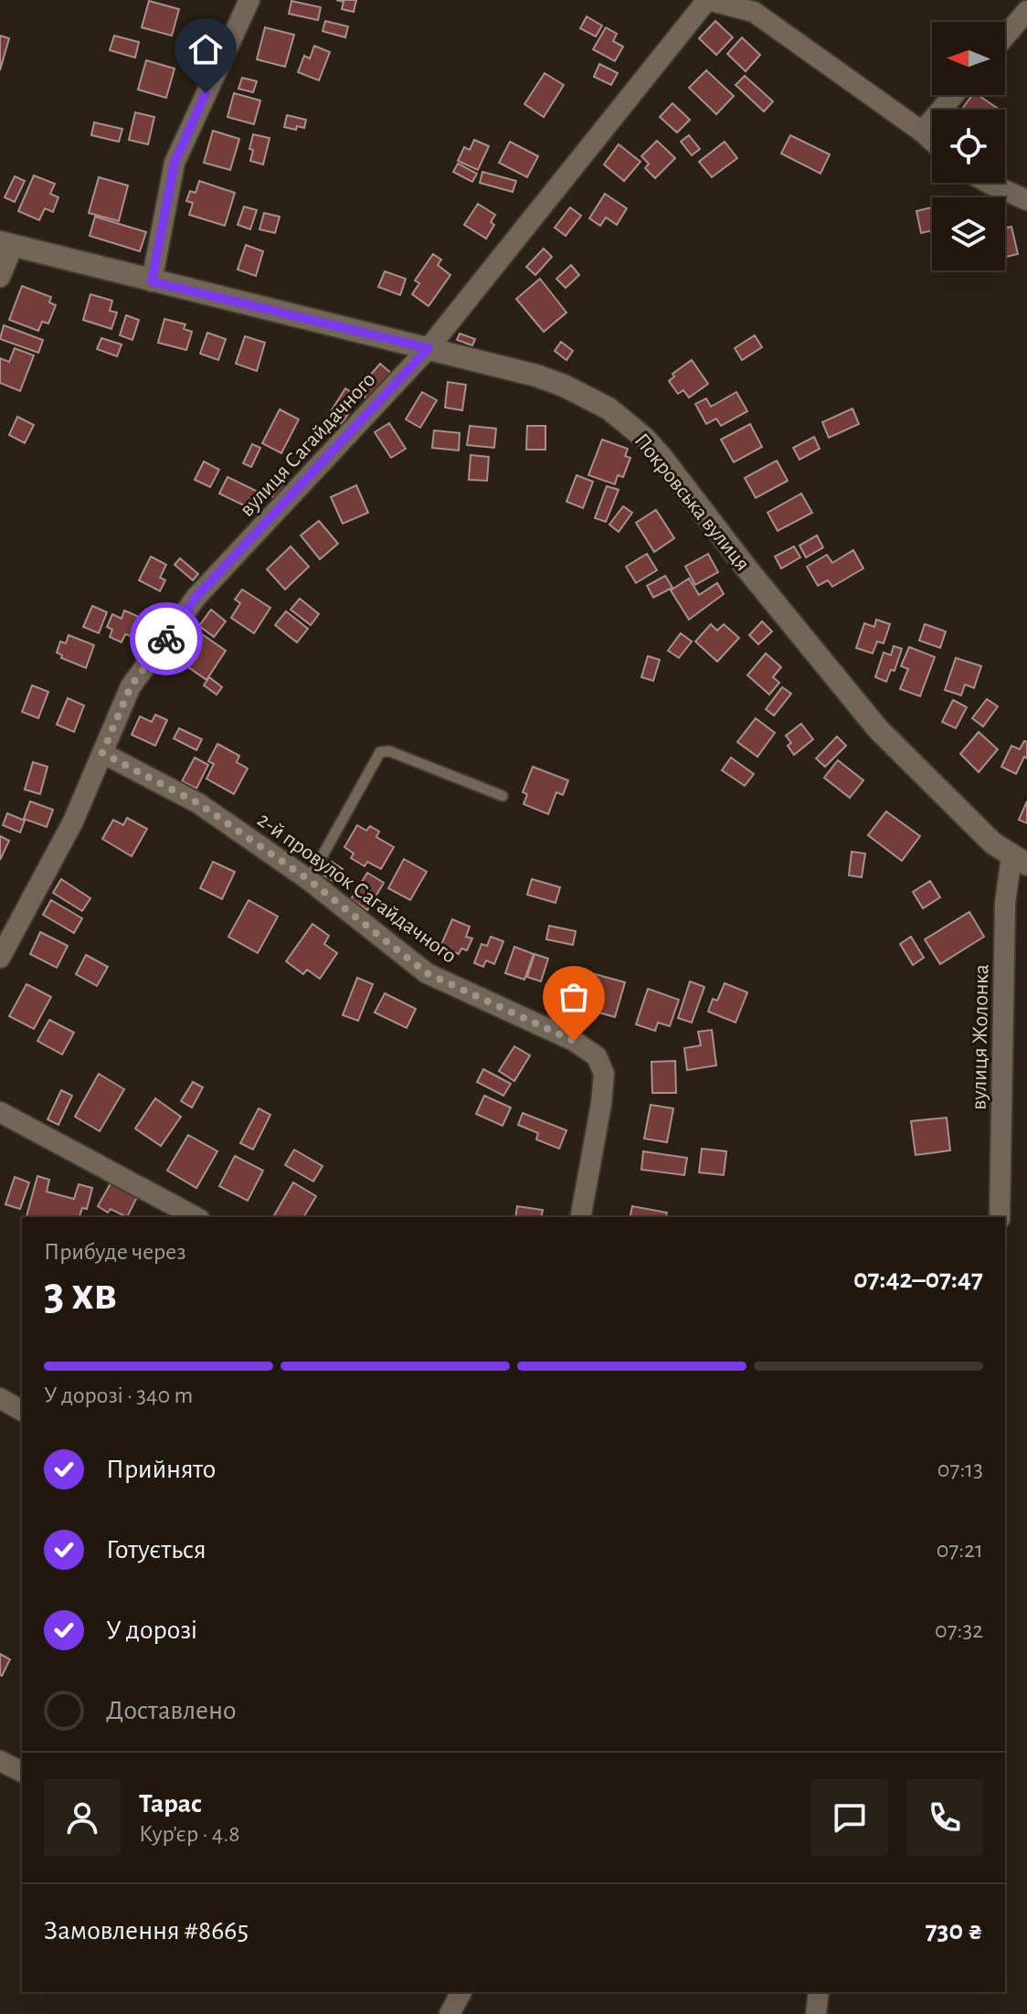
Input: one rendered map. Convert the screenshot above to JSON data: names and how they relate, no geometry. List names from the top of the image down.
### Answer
{
  "streets": {
    "street": [
      "вулиця Сагайдачного",
      "Покровська вулиця",
      "2-й провулок Сагайдачного",
      "вулиця Жолонка"
    ]
  },
  "crossings": [
    ["вулиця Сагайдачного", "Покровська вулиця"],
    ["вулиця Сагайдачного", "2-й провулок Сагайдачного"],
    ["Покровська вулиця", "вулиця Жолонка"]
  ],
  "north": "left",
  "page": {
    "heading": ["3 хв", "Прибуде через", "07:42–07:47"],
    "panel": [
      "Тарас",
      "Кур’єр · 4.8",
      "Замовлення #8665",
      "730 ₴"
    ],
    "bar": "У дорозі · 340 m",
    "list": [
      ["Прийнято", "07:13"],
      ["Готується", "07:21"],
      ["У дорозі", "07:32"],
      "Доставлено"
    ]
  }
}
